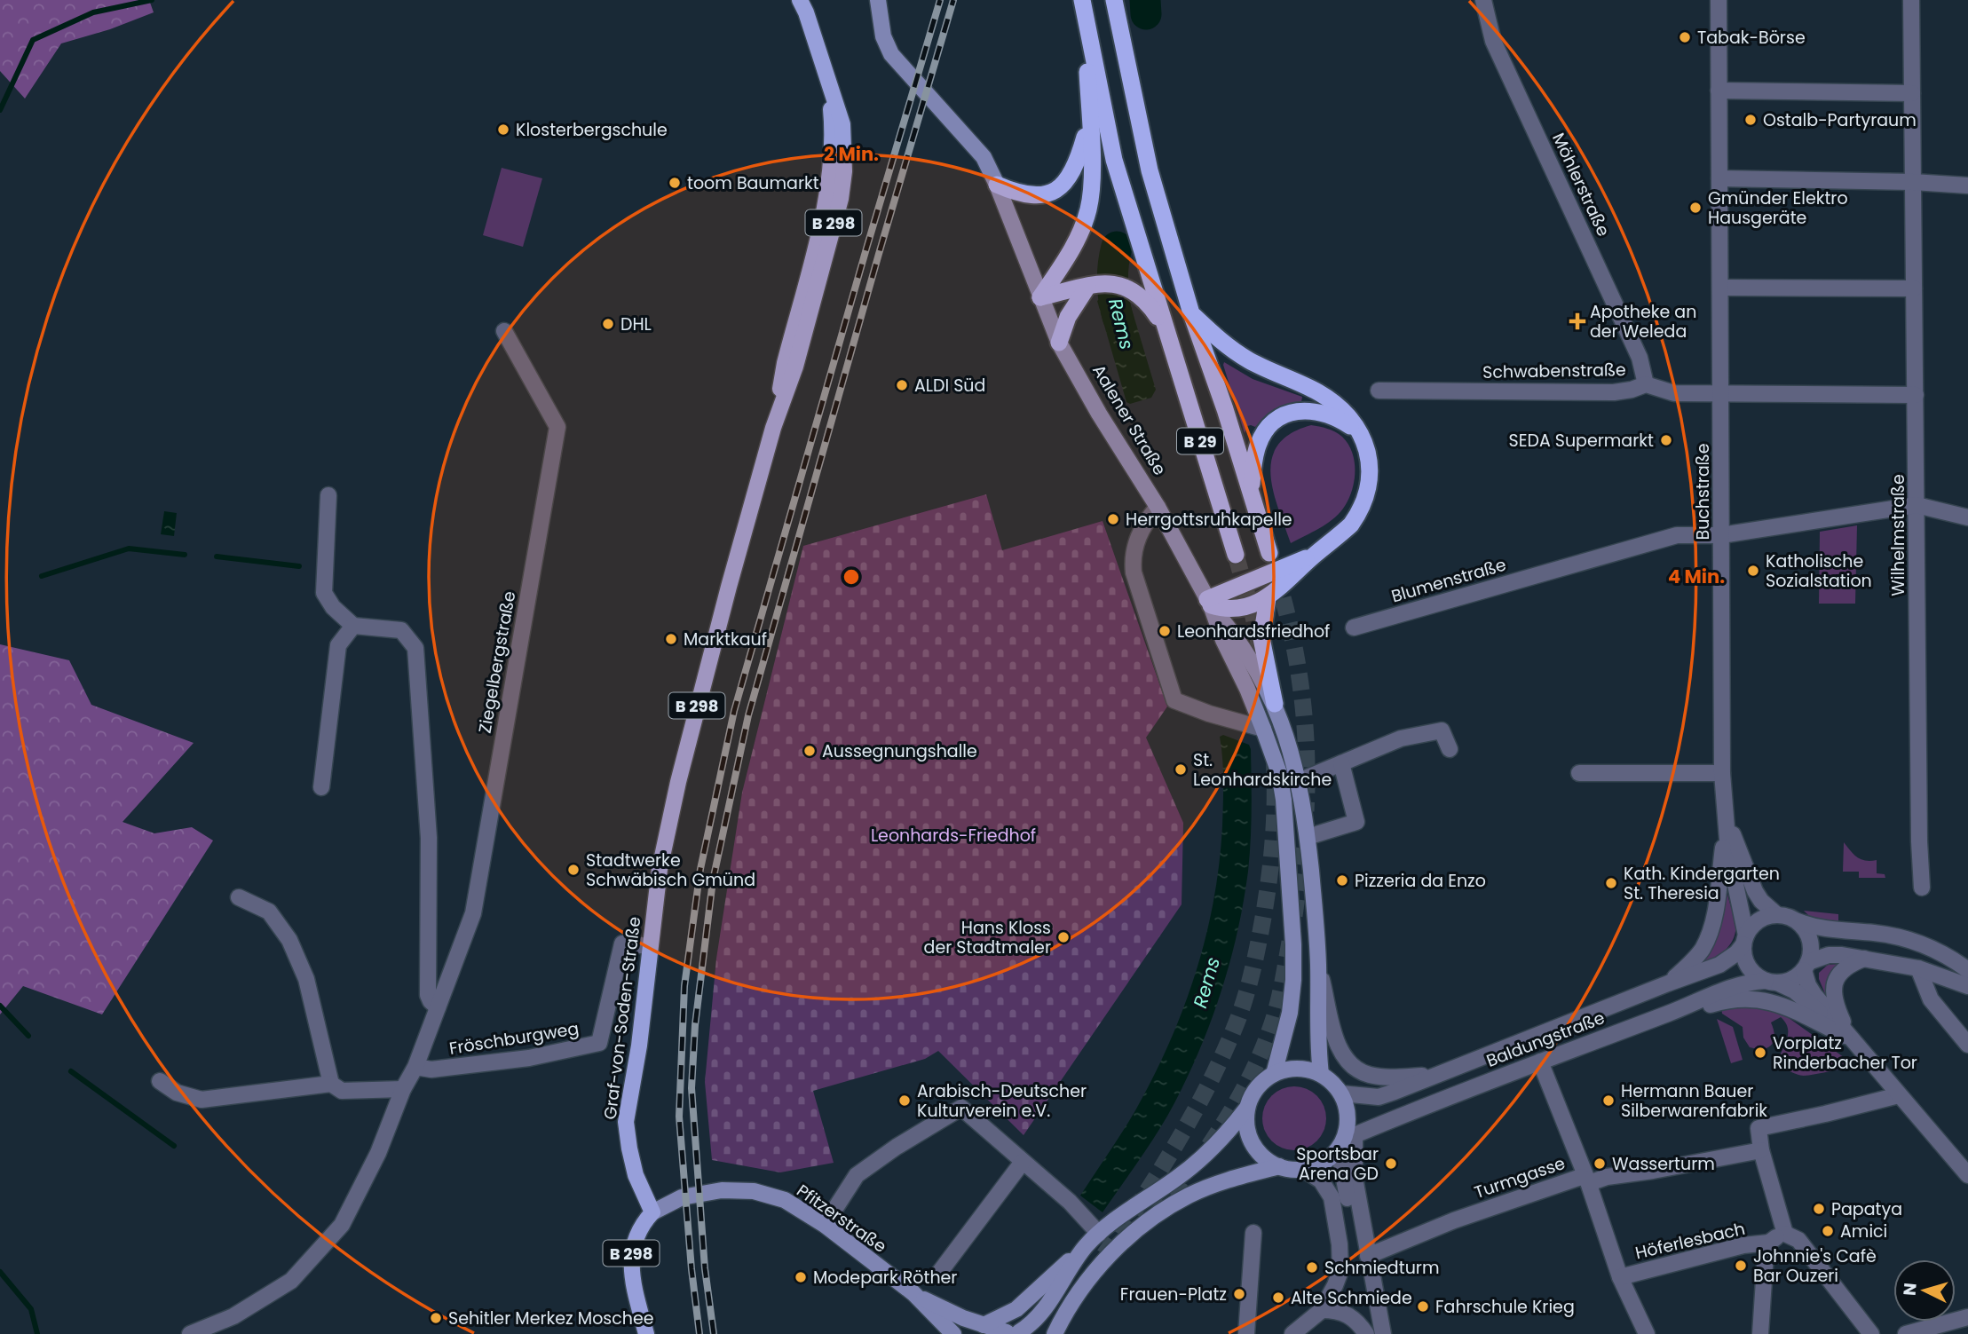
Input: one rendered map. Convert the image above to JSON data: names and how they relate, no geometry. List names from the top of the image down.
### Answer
{
  "streets": {
    "highway": ["B 29"],
    "main road": [
      "B 298",
      "Aalener Straße",
      "Graf-von-Soden-Straße",
      "Pfitzerstraße"
    ],
    "street": [
      "Möhlerstraße",
      "Schwabenstraße",
      "Buchstraße",
      "Wilhelmstraße",
      "Blumenstraße",
      "Ziegelbergstraße",
      "Fröschburgweg",
      "Baldungstraße",
      "Turmgasse",
      "Höferlesbach"
    ]
  },
  "crossings": [
    ["Möhlerstraße", "Schwabenstraße"],
    ["Schwabenstraße", "Buchstraße"],
    ["Schwabenstraße", "Wilhelmstraße"],
    ["Buchstraße", "Blumenstraße"],
    ["Buchstraße", "Baldungstraße"],
    ["Wilhelmstraße", "Blumenstraße"],
    ["Ziegelbergstraße", "Fröschburgweg"],
    ["Graf-von-Soden-Straße", "Fröschburgweg"],
    ["Graf-von-Soden-Straße", "Pfitzerstraße"],
    ["Baldungstraße", "Höferlesbach"],
    ["Turmgasse", "Höferlesbach"]
  ],
  "water": ["Rems"],
  "parks": ["Leonhards-Friedhof"],
  "places": {
    "other": [
      "Tabak-Börse",
      "Ostalb-Partyraum",
      "Klosterbergschule",
      "toom Baumarkt",
      "Gmünder Elektro Hausgeräte",
      "DHL",
      "ALDI Süd",
      "SEDA Supermarkt",
      "Herrgottsruhkapelle",
      "Katholische Sozialstation",
      "Leonhardsfriedhof",
      "Marktkauf",
      "Aussegnungshalle",
      "St. Leonhardskirche",
      "Stadtwerke Schwäbisch Gmünd",
      "Pizzeria da Enzo",
      "Kath. Kindergarten St. Theresia",
      "Hans Kloss der Stadtmaler",
      "Vorplatz Rinderbacher Tor",
      "Arabisch-Deutscher Kulturverein e.V.",
      "Hermann Bauer Silberwarenfabrik",
      "Sportsbar Arena GD",
      "Wasserturm",
      "Papatya",
      "Amici",
      "Johnnie's Cafè Bar Ouzeri",
      "Schmiedturm",
      "Modepark Röther",
      "Frauen-Platz",
      "Alte Schmiede",
      "Fahrschule Krieg",
      "Sehitler Merkez Moschee"
    ],
    "health": ["Apotheke an der Weleda"]
  },
  "north": "left",
  "rings": ["2 Min.", "4 Min."]
}
